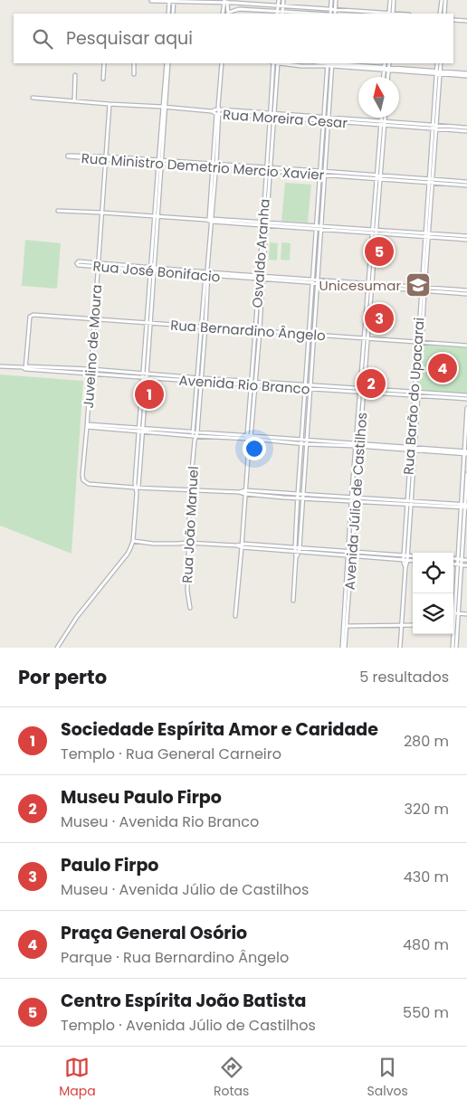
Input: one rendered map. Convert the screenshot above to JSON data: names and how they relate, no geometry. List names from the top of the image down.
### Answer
{
  "streets": {
    "street": [
      "Rua Moreira Cesar",
      "Rua Ministro Demetrio Mercio Xavier",
      "Osvaldo Aranha",
      "Rua José Bonifacio",
      "Rua Bernardino Ângelo",
      "Juvelino de Moura",
      "Avenida Rio Branco",
      "Rua Barão do Upacarai",
      "Avenida Júlio de Castilhos",
      "Rua João Manuel"
    ]
  },
  "crossings": [
    ["Rua Moreira Cesar", "Osvaldo Aranha"],
    ["Rua Moreira Cesar", "Juvelino de Moura"],
    ["Rua Moreira Cesar", "Rua Barão do Upacarai"],
    ["Rua Moreira Cesar", "Avenida Júlio de Castilhos"],
    ["Rua Moreira Cesar", "Rua João Manuel"],
    ["Rua Ministro Demetrio Mercio Xavier", "Osvaldo Aranha"],
    ["Rua Ministro Demetrio Mercio Xavier", "Juvelino de Moura"],
    ["Rua Ministro Demetrio Mercio Xavier", "Rua Barão do Upacarai"],
    ["Rua Ministro Demetrio Mercio Xavier", "Avenida Júlio de Castilhos"],
    ["Rua Ministro Demetrio Mercio Xavier", "Rua João Manuel"],
    ["Osvaldo Aranha", "Rua José Bonifacio"],
    ["Osvaldo Aranha", "Rua Bernardino Ângelo"],
    ["Osvaldo Aranha", "Avenida Rio Branco"],
    ["Rua José Bonifacio", "Juvelino de Moura"],
    ["Rua José Bonifacio", "Rua Barão do Upacarai"],
    ["Rua José Bonifacio", "Avenida Júlio de Castilhos"],
    ["Rua José Bonifacio", "Rua João Manuel"],
    ["Rua Bernardino Ângelo", "Juvelino de Moura"],
    ["Rua Bernardino Ângelo", "Avenida Rio Branco"],
    ["Rua Bernardino Ângelo", "Rua Barão do Upacarai"],
    ["Rua Bernardino Ângelo", "Avenida Júlio de Castilhos"],
    ["Rua Bernardino Ângelo", "Rua João Manuel"],
    ["Juvelino de Moura", "Avenida Rio Branco"],
    ["Avenida Rio Branco", "Rua Barão do Upacarai"],
    ["Avenida Rio Branco", "Avenida Júlio de Castilhos"],
    ["Avenida Rio Branco", "Rua João Manuel"]
  ],
  "places": {
    "school or university": ["Unicesumar"]
  },
  "north": "top",
  "page": {
    "search": "Pesquisar aqui",
    "pins": [
      "5",
      "3",
      "4",
      "2",
      "1"
    ],
    "heading": ["Por perto", "5 resultados"],
    "list": [
      {
        "mark": "1",
        "name": "Sociedade Espírita Amor e Caridade",
        "note": "Templo · Rua General Carneiro",
        "value": "280 m"
      },
      {
        "mark": "2",
        "name": "Museu Paulo Firpo",
        "note": "Museu · Avenida Rio Branco",
        "value": "320 m"
      },
      {
        "mark": "3",
        "name": "Paulo Firpo",
        "note": "Museu · Avenida Júlio de Castilhos",
        "value": "430 m"
      },
      {
        "mark": "4",
        "name": "Praça General Osório",
        "note": "Parque · Rua Bernardino Ângelo",
        "value": "480 m"
      },
      {
        "mark": "5",
        "name": "Centro Espírita João Batista",
        "note": "Templo · Avenida Júlio de Castilhos",
        "value": "550 m"
      }
    ],
    "nav": ["Mapa", "Rotas", "Salvos"]
  }
}
